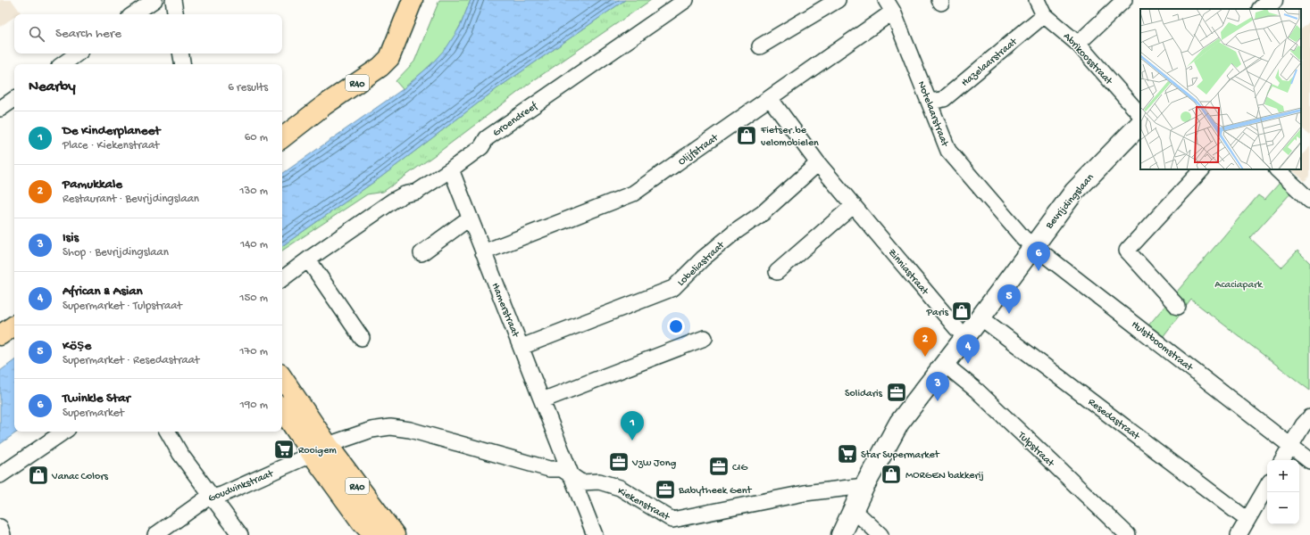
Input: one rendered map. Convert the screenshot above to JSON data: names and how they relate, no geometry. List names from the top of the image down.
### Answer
{
  "streets": {
    "main road": ["R40"],
    "street": [
      "Abrikoosstraat",
      "Hazelaarstraat",
      "Notelaarstraat",
      "Groendreef",
      "Olijfstraat",
      "Bevrijdingslaan",
      "Lobeliastraat",
      "Zinniastraat",
      "Hamerstraat",
      "Hulstboomstraat",
      "Resedastraat",
      "Tulpstraat",
      "Goudvinkstraat",
      "Kiekenstraat"
    ]
  },
  "crossings": [
    ["Abrikoosstraat", "Hazelaarstraat"],
    ["Hazelaarstraat", "Notelaarstraat"],
    ["R40", "Goudvinkstraat"],
    ["R40", "Kiekenstraat"],
    ["Notelaarstraat", "Olijfstraat"],
    ["Notelaarstraat", "Bevrijdingslaan"],
    ["Notelaarstraat", "Hulstboomstraat"],
    ["Groendreef", "Hamerstraat"],
    ["Olijfstraat", "Zinniastraat"],
    ["Olijfstraat", "Hamerstraat"],
    ["Bevrijdingslaan", "Zinniastraat"],
    ["Bevrijdingslaan", "Hulstboomstraat"],
    ["Bevrijdingslaan", "Resedastraat"],
    ["Bevrijdingslaan", "Tulpstraat"],
    ["Bevrijdingslaan", "Kiekenstraat"],
    ["Lobeliastraat", "Zinniastraat"],
    ["Lobeliastraat", "Hamerstraat"],
    ["Hamerstraat", "Kiekenstraat"],
    ["Goudvinkstraat", "Kiekenstraat"]
  ],
  "parks": ["Acaciapark"],
  "places": {
    "shop": [
      "Fietser.be velomobielen",
      "Paris",
      "MORGEN bakkerij",
      "Vanac Colors"
    ],
    "office": [
      "Solidaris",
      "Vzw Jong",
      "CIG",
      "Babytheek Gent"
    ],
    "supermarket": ["Rooigem", "Star Supermarket"]
  },
  "page": {
    "search": "Search here",
    "heading": ["Nearby", "6 results"],
    "list": [
      {
        "mark": "1",
        "name": "De Kinderplaneet",
        "note": "Place · Kiekenstraat",
        "value": "60 m"
      },
      {
        "mark": "2",
        "name": "Pamukkale",
        "note": "Restaurant · Bevrijdingslaan",
        "value": "130 m"
      },
      {
        "mark": "3",
        "name": "Isis",
        "note": "Shop · Bevrijdingslaan",
        "value": "140 m"
      },
      {
        "mark": "4",
        "name": "African & Asian",
        "note": "Supermarket · Tulpstraat",
        "value": "150 m"
      },
      {
        "mark": "5",
        "name": "Köşe",
        "note": "Supermarket · Resedastraat",
        "value": "170 m"
      },
      {
        "mark": "6",
        "name": "Twinkle Star",
        "note": "Supermarket",
        "value": "190 m"
      }
    ],
    "pins": [
      "6",
      "5",
      "2",
      "4",
      "3",
      "1"
    ],
    "map_buttons": ["+", "−"]
  }
}
